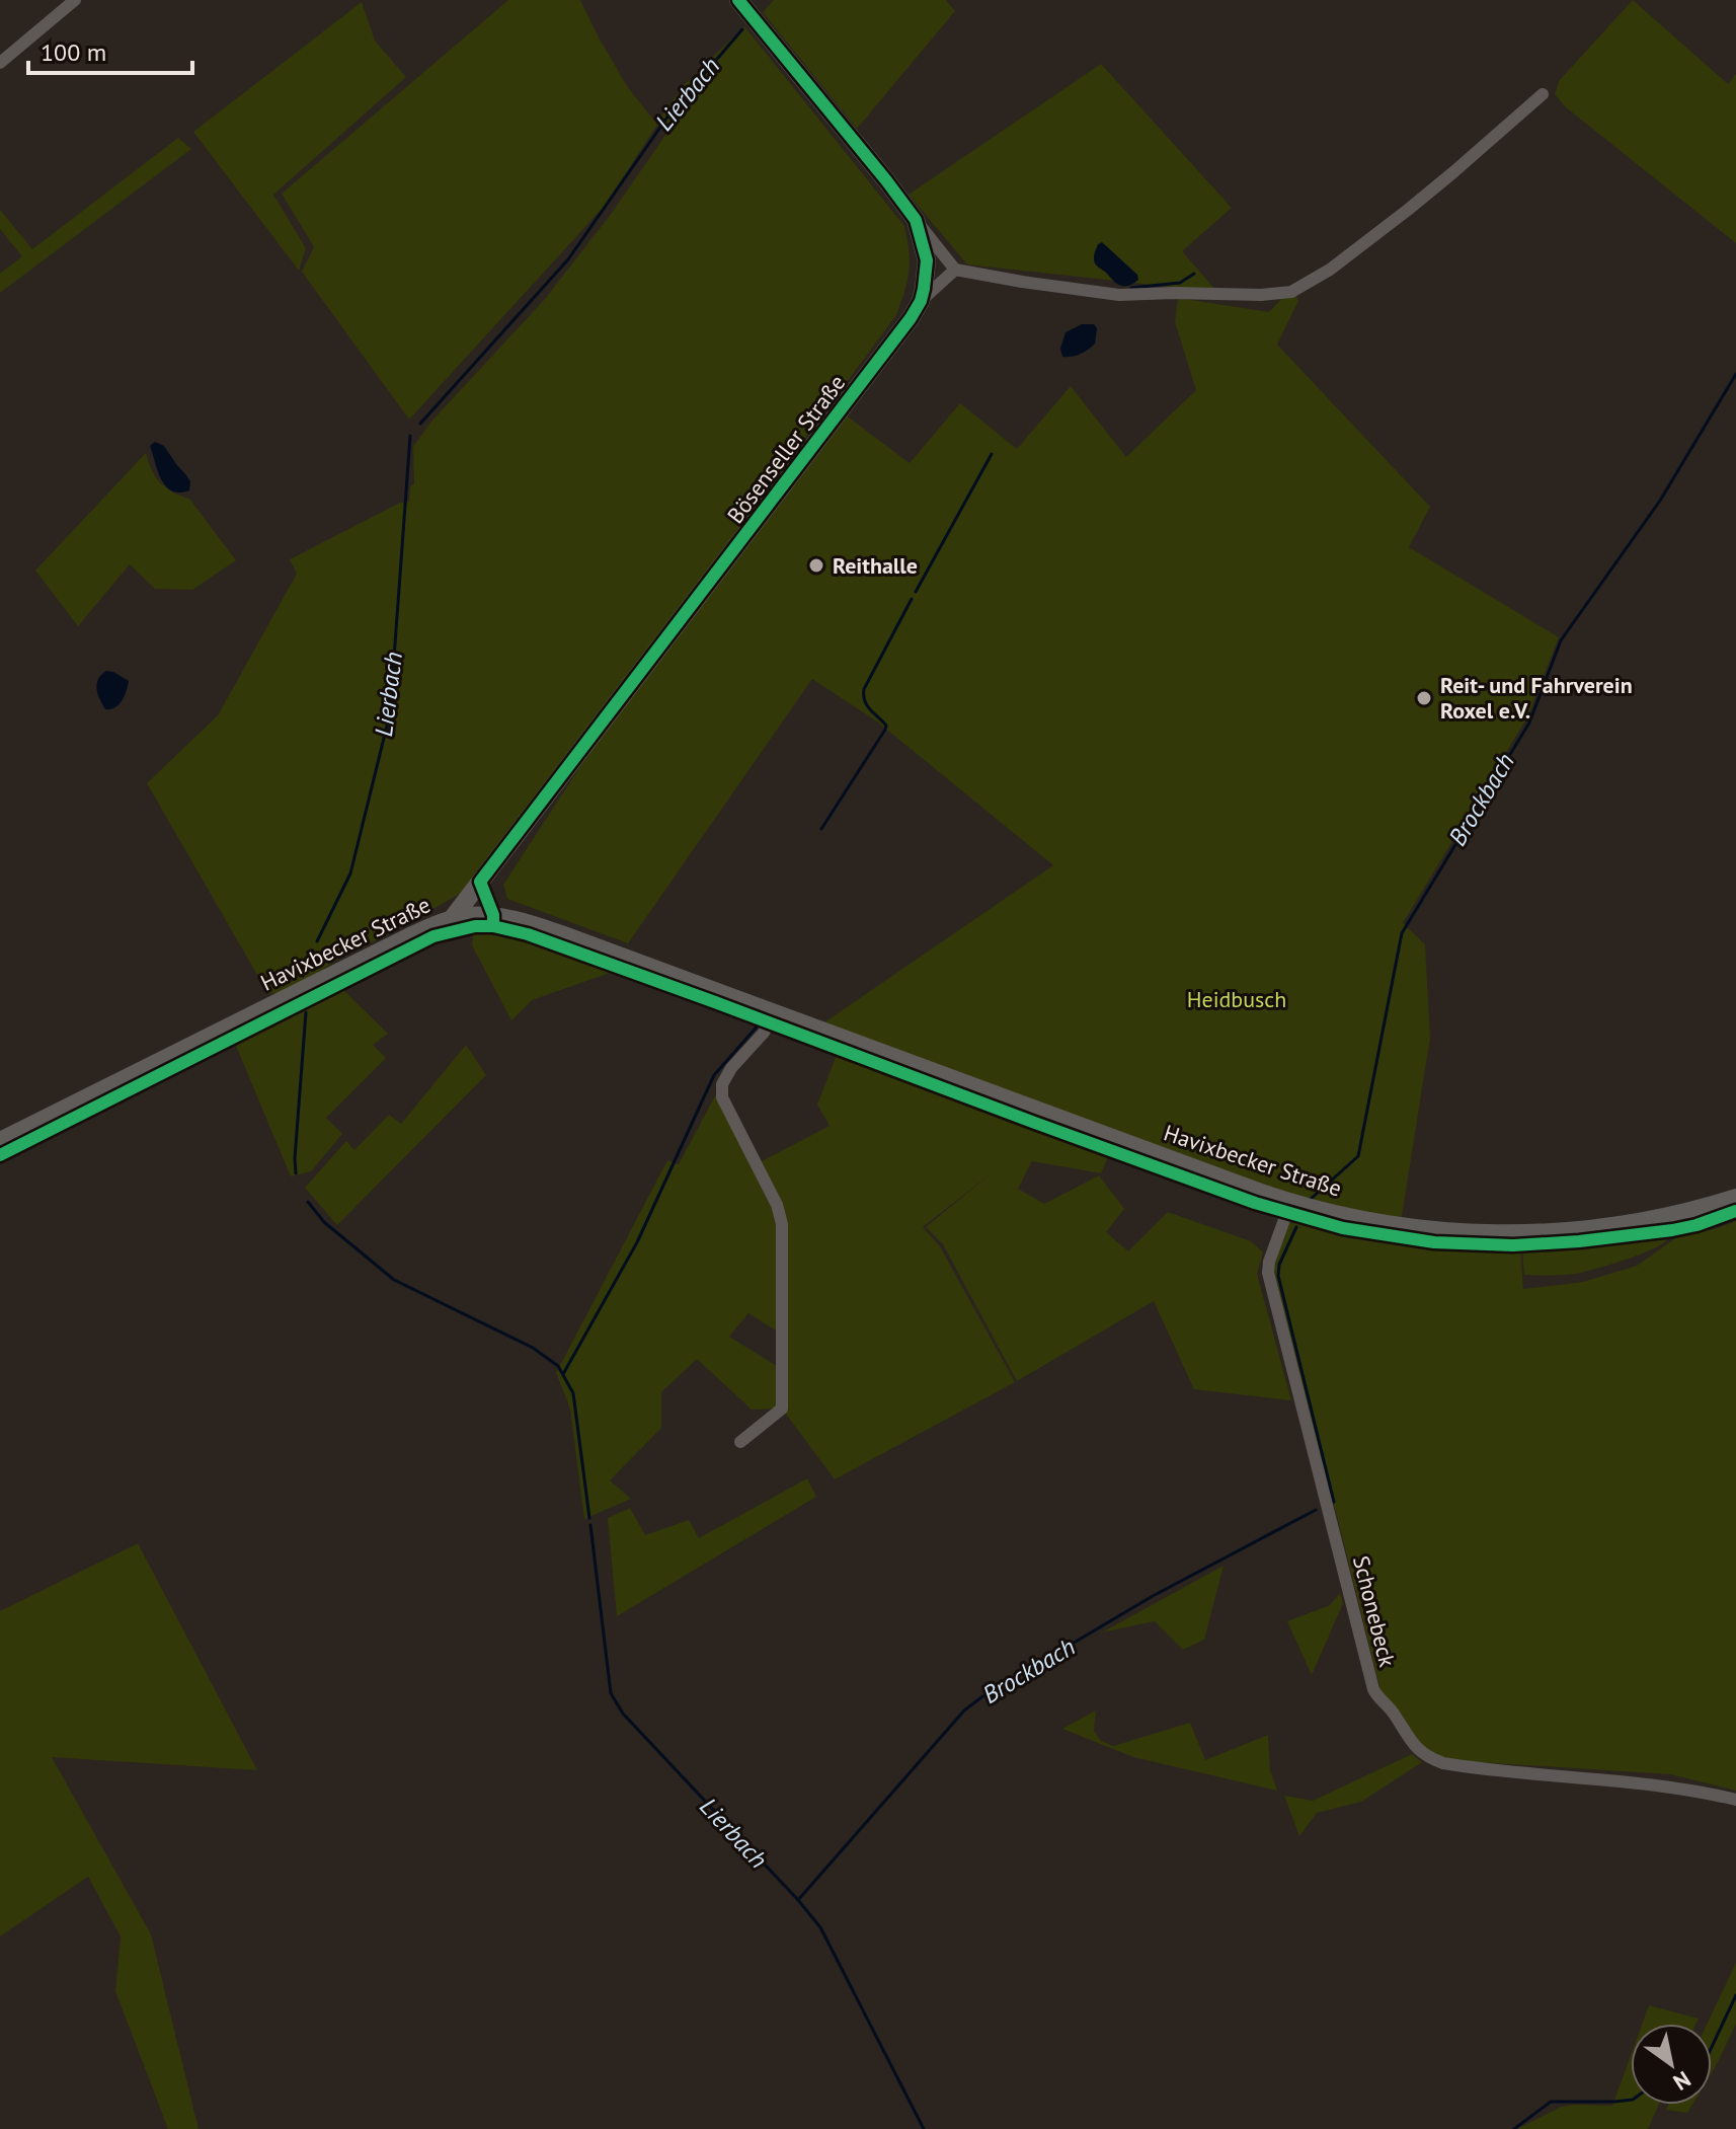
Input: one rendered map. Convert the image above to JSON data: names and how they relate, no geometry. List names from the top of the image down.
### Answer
{
  "streets": {
    "main road": ["Bösenseller Straße", "Havixbecker Straße"],
    "street": ["Schonebeck"]
  },
  "crossings": [
    ["Bösenseller Straße", "Havixbecker Straße"],
    ["Havixbecker Straße", "Schonebeck"]
  ],
  "water": ["Lierbach", "Brockbach"],
  "parks": ["Heidbusch"],
  "places": ["Reithalle", "Reit- und Fahrverein Roxel e.V."],
  "scale_bar": "100 m",
  "north": "bottom right"
}
